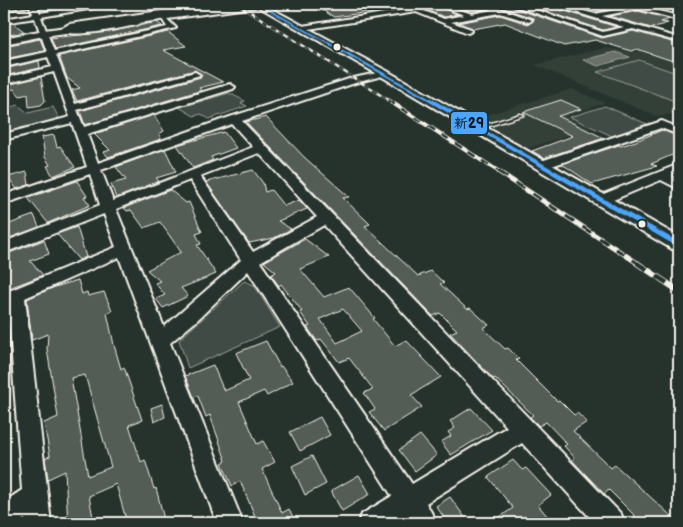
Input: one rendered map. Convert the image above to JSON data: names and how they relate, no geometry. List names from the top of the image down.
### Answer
{
  "lines": ["transit line 新29"]
}
